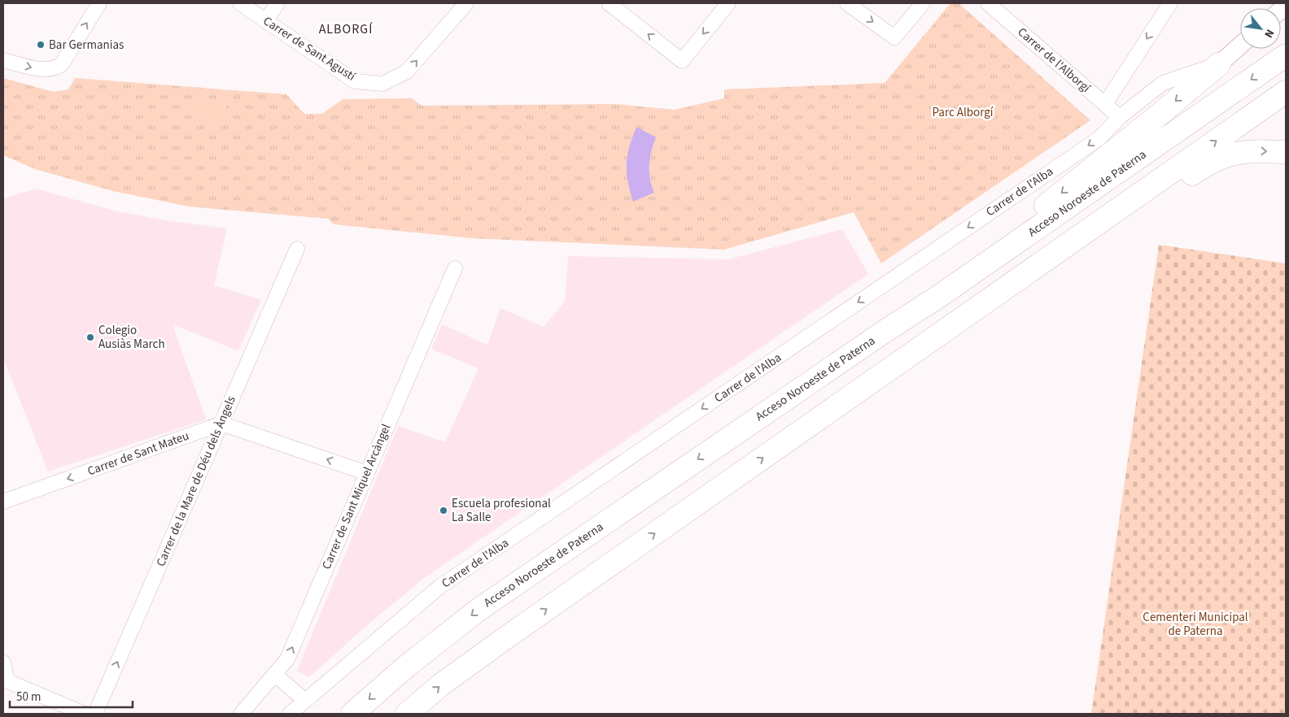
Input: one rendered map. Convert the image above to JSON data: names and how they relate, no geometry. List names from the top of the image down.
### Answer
{
  "streets": {
    "main road": ["Acceso Noroeste de Paterna"],
    "street": [
      "Carrer de Sant Agustí",
      "Carrer de l'Alborgí",
      "Carrer de l'Alba",
      "Carrer de Sant Mateu",
      "Carrer de la Mare de Déu dels Àngels",
      "Carrer de Sant Miquel Arcàngel"
    ]
  },
  "crossings": [
    ["Carrer de l'Alborgí", "Carrer de l'Alba"],
    ["Carrer de Sant Mateu", "Carrer de la Mare de Déu dels Àngels"]
  ],
  "one_way": [
    "Carrer de l'Alba",
    "Carrer de Sant Mateu",
    "Carrer de la Mare de Déu dels Àngels",
    "Carrer de Sant Miquel Arcàngel"
  ],
  "districts": ["ALBORGÍ"],
  "parks": ["Parc Alborgí", "Cementeri Municipal de Paterna"],
  "places": ["Bar Germanias", "Colegio Ausiàs March", "Escuela profesional La Salle"],
  "scale_bar": "50 m",
  "north": "bottom right"
}
